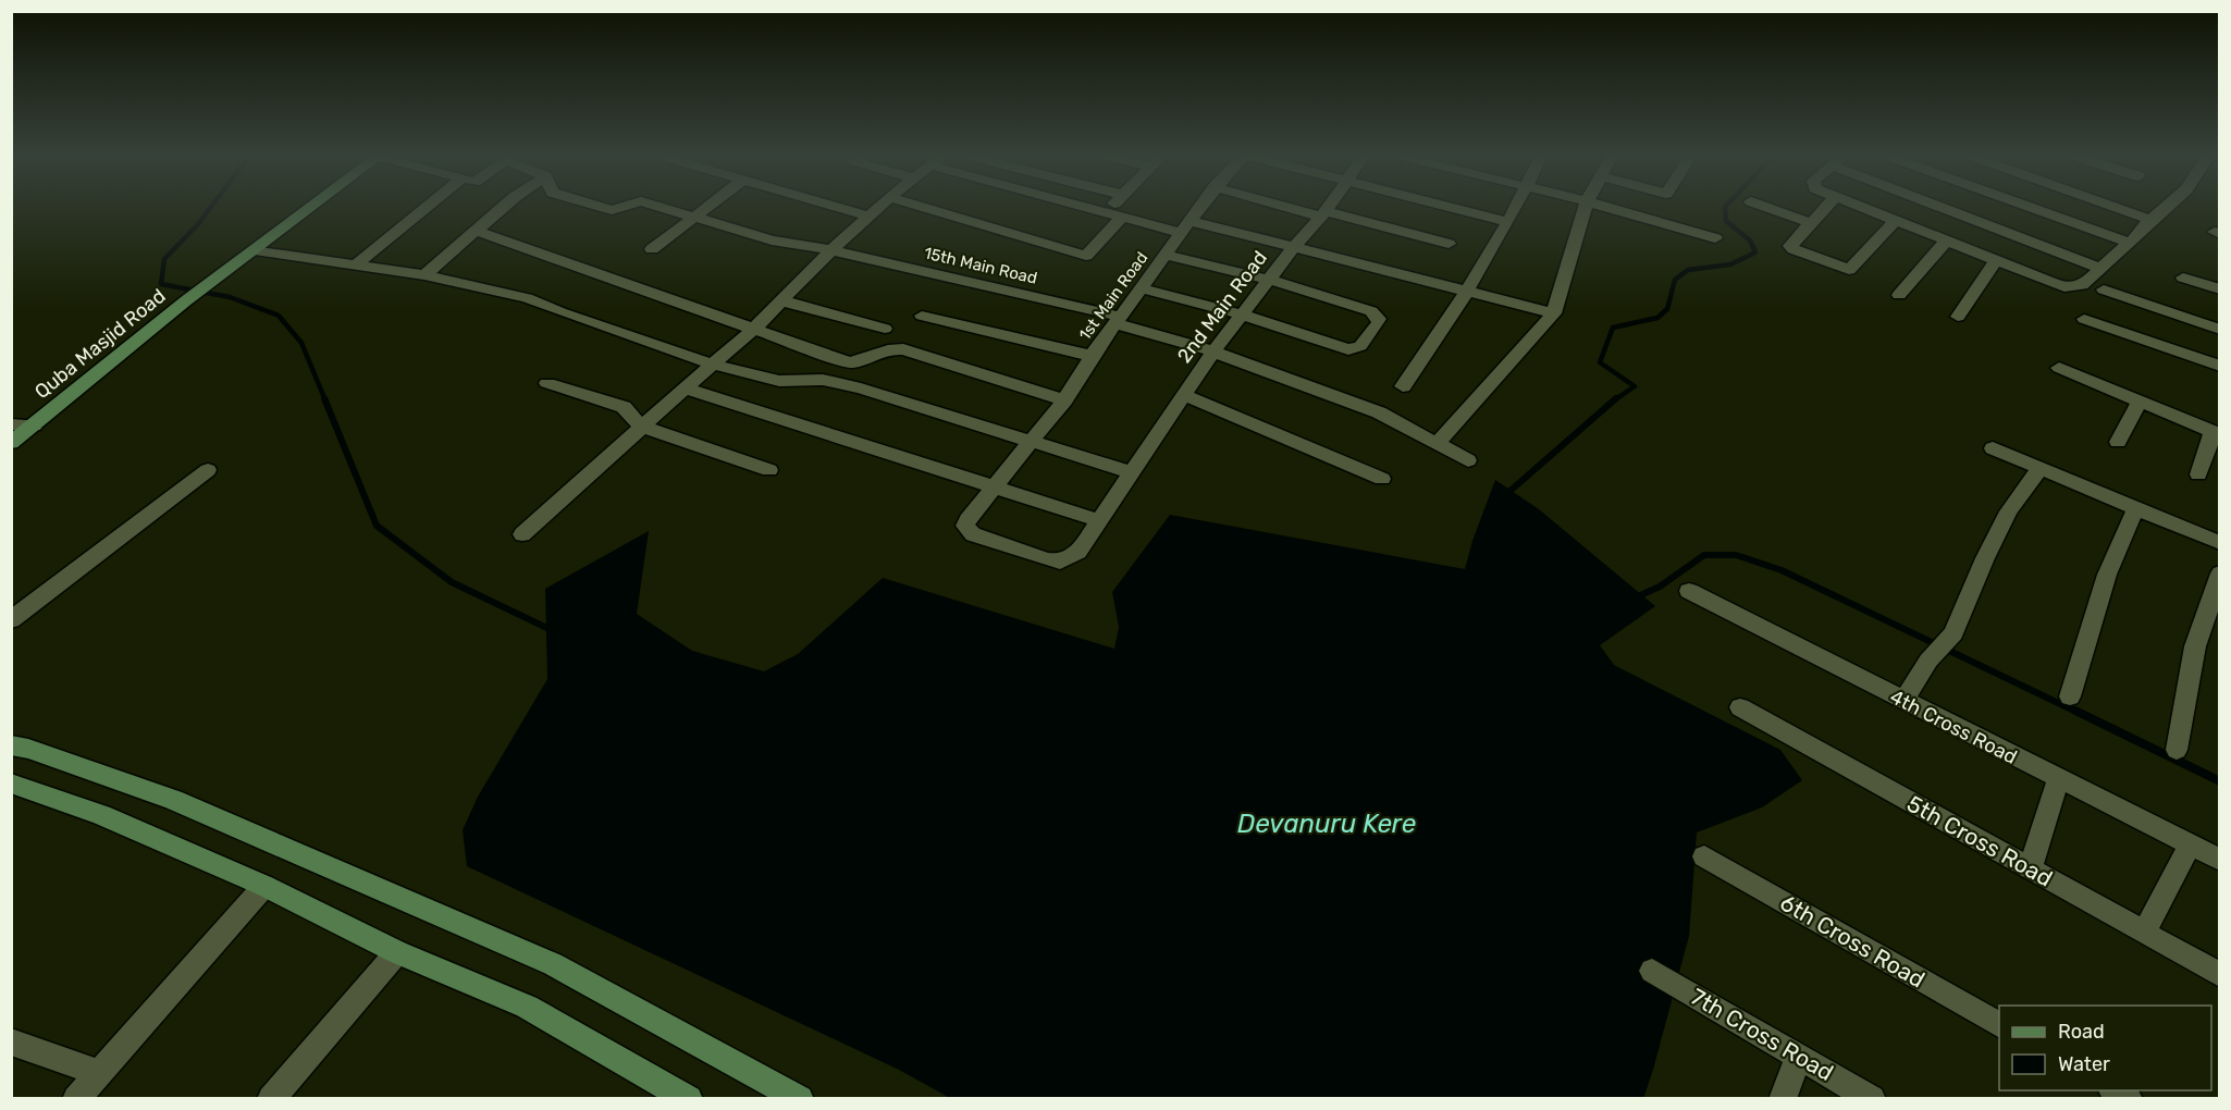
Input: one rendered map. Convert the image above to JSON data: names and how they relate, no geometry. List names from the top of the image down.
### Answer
{
  "streets": {
    "street": [
      "15th Main Road",
      "1st Main Road",
      "2nd Main Road",
      "Quba Masjid Road",
      "4th Cross Road",
      "5th Cross Road",
      "6th Cross Road",
      "7th Cross Road"
    ]
  },
  "crossings": [
    ["15th Main Road", "1st Main Road"],
    ["15th Main Road", "2nd Main Road"],
    ["1st Main Road", "2nd Main Road"]
  ],
  "water": ["Devanuru Kere"],
  "legend": ["Road", "Water"]
}
